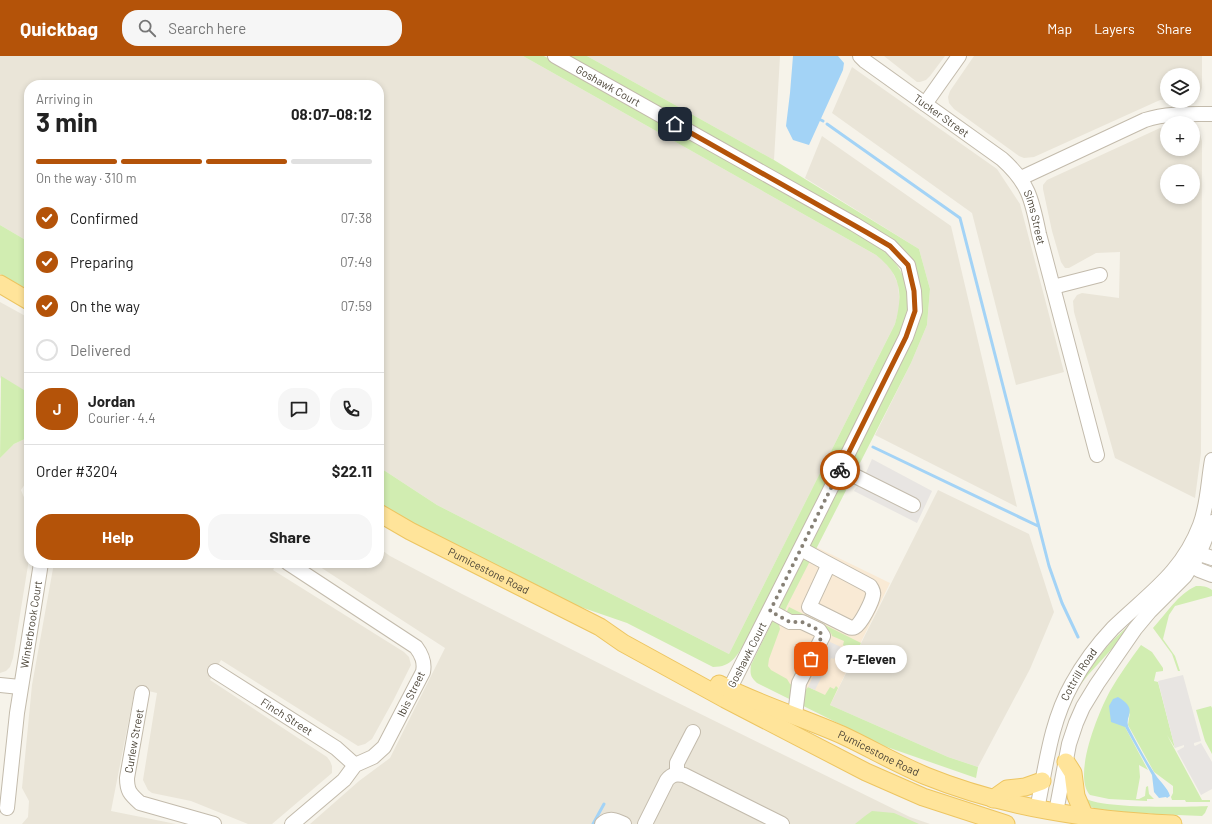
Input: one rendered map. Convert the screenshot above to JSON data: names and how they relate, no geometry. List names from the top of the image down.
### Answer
{
  "streets": {
    "main road": ["Pumicestone Road"],
    "street": [
      "Goshawk Court",
      "Tucker Street",
      "Sims Street",
      "Winterbrook Court",
      "Cottrill Road",
      "Ibis Street",
      "Finch Street",
      "Curlew Street"
    ]
  },
  "crossings": [
    ["Goshawk Court", "Pumicestone Road"],
    ["Tucker Street", "Sims Street"],
    ["Pumicestone Road", "Cottrill Road"],
    ["Ibis Street", "Finch Street"]
  ],
  "places": ["7-Eleven"],
  "page": {
    "header": "Quickbag",
    "search": "Search here",
    "nav": ["Map", "Layers", "Share"],
    "map_buttons": ["+", "−"],
    "heading": ["3 min", "Arriving in", "08:07–08:12"],
    "panel": [
      "Jordan",
      "Courier · 4.4",
      "Order #3204",
      "$22.11"
    ],
    "bar": "On the way · 310 m",
    "list": [
      ["Confirmed", "07:38"],
      ["Preparing", "07:49"],
      ["On the way", "07:59"],
      "Delivered"
    ],
    "round": "J",
    "buttons": ["Help", "Share"],
    "bubble": "7-Eleven"
  }
}
